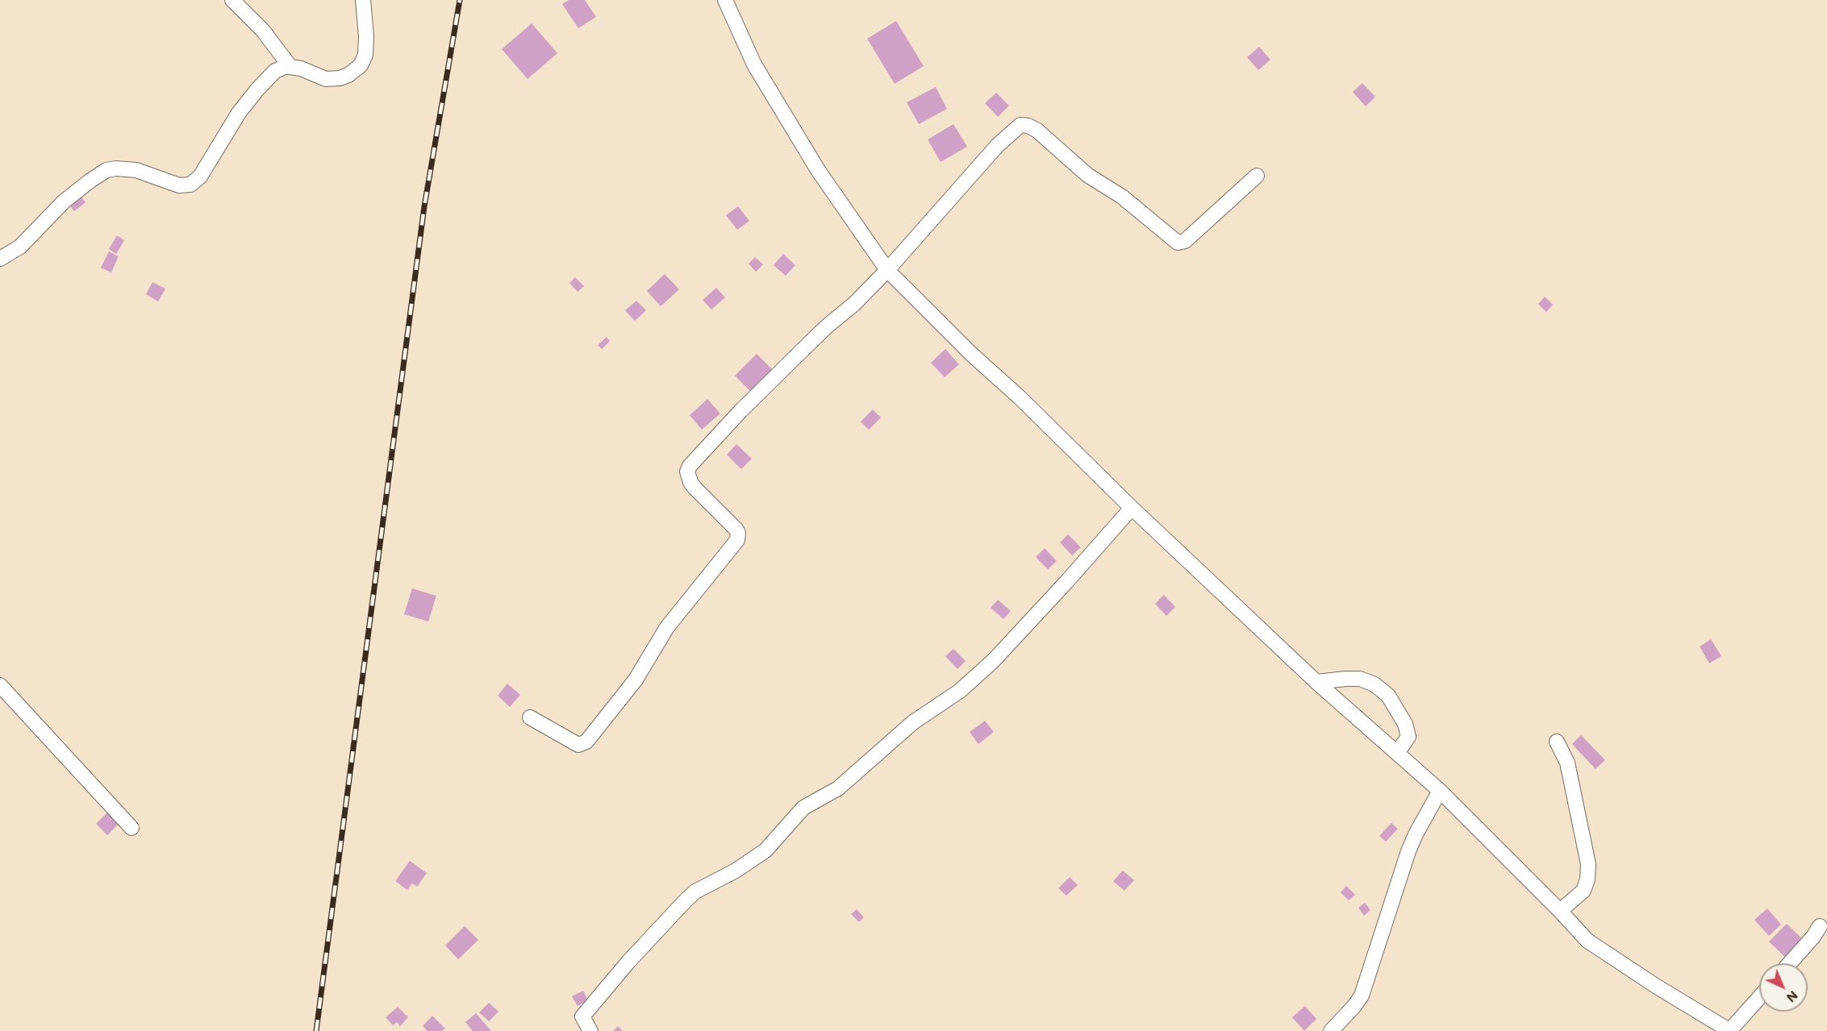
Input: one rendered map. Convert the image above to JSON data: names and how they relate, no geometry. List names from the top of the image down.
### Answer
{
  "north": "bottom right"
}
